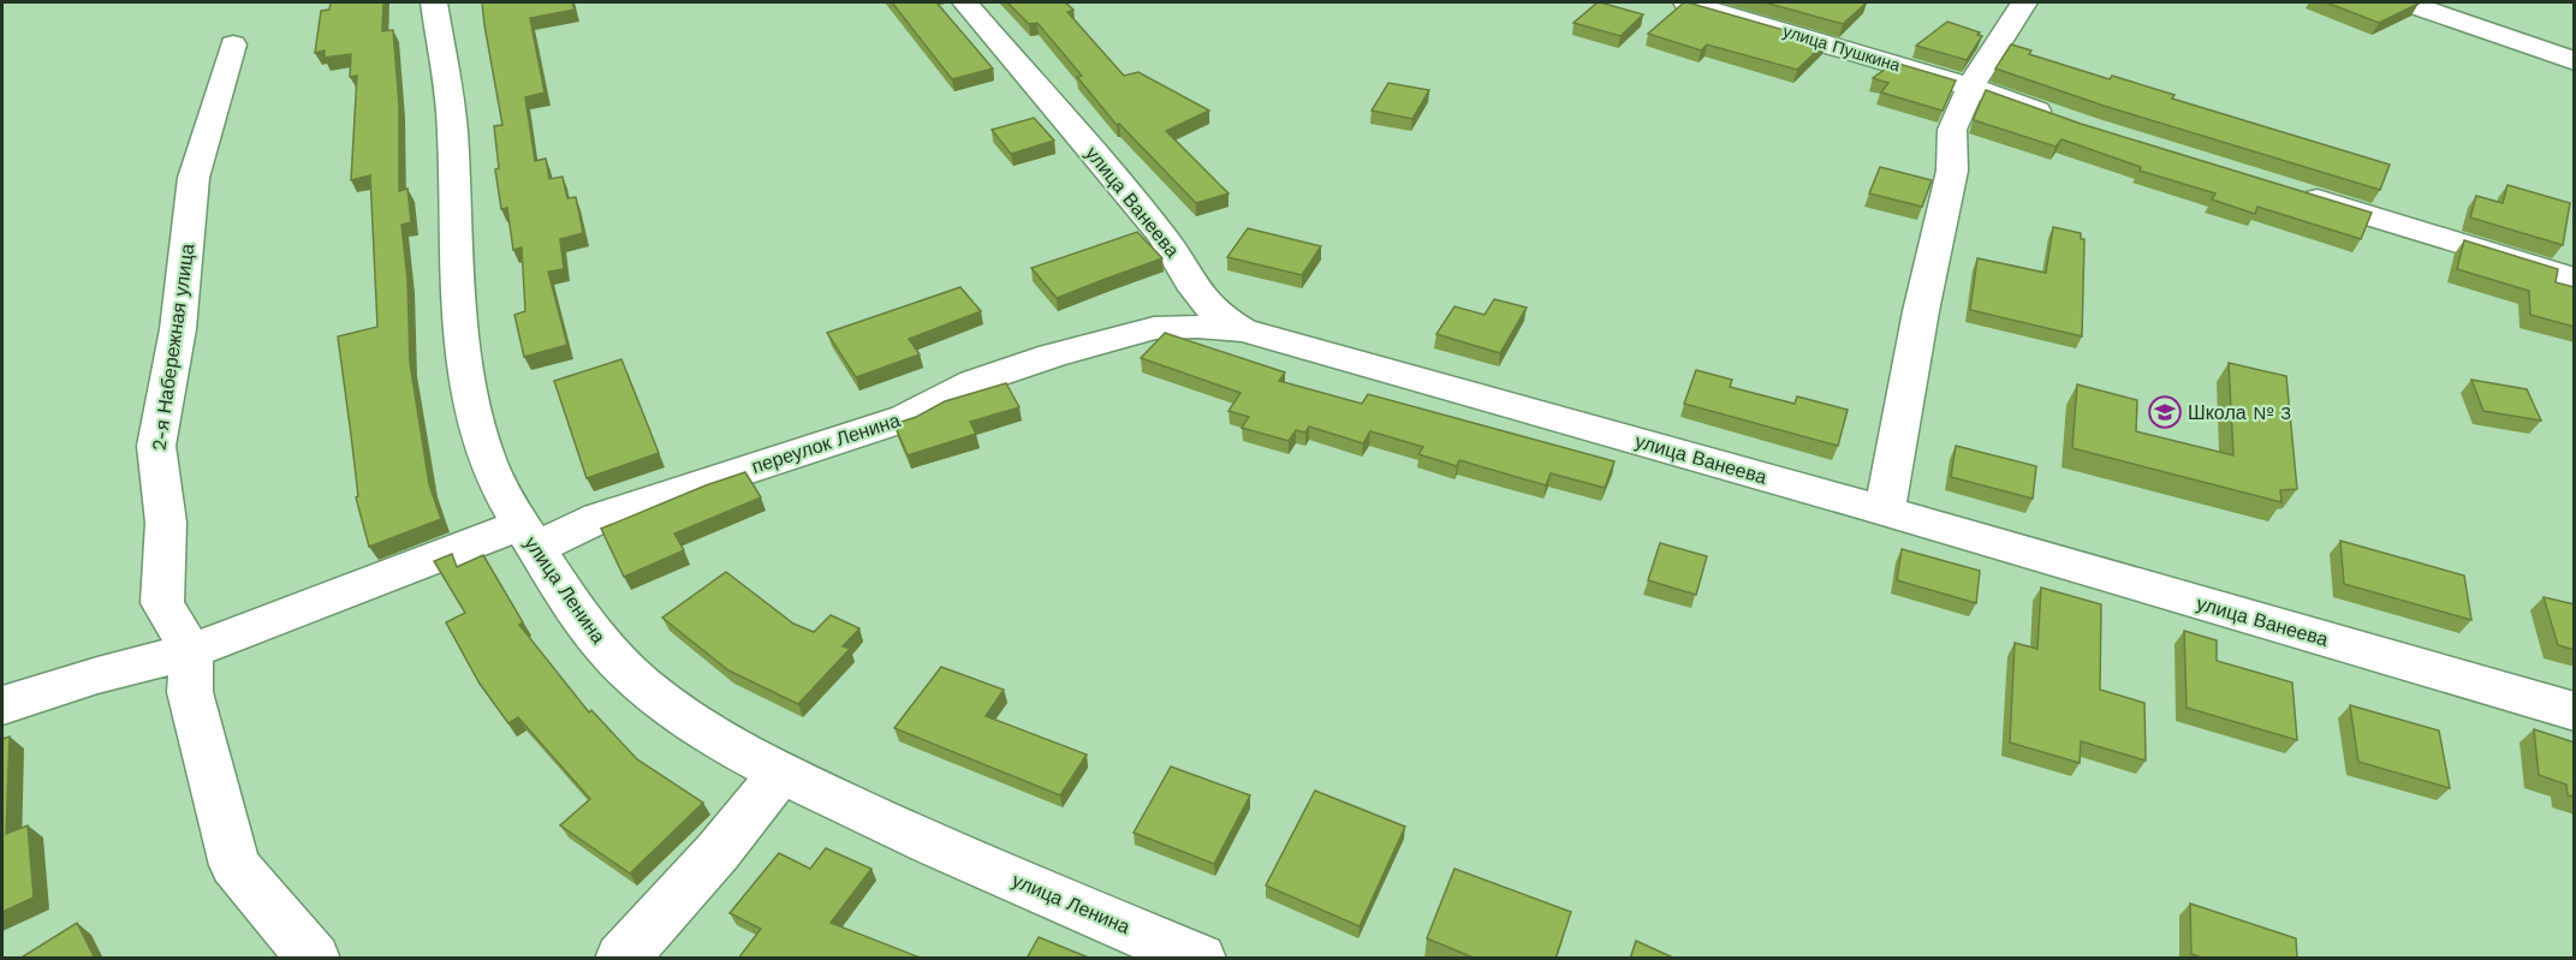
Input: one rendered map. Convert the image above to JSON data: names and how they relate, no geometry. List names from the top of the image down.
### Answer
{
  "streets": {
    "street": [
      "улица Пушкина",
      "улица Ванеева",
      "2-я Набережная улица",
      "переулок Ленина",
      "улица Ленина"
    ]
  },
  "crossings": [
    ["улица Ванеева", "переулок Ленина"],
    ["2-я Набережная улица", "переулок Ленина"],
    ["переулок Ленина", "улица Ленина"]
  ],
  "places": {
    "school or university": ["Школа № 3"]
  }
}
